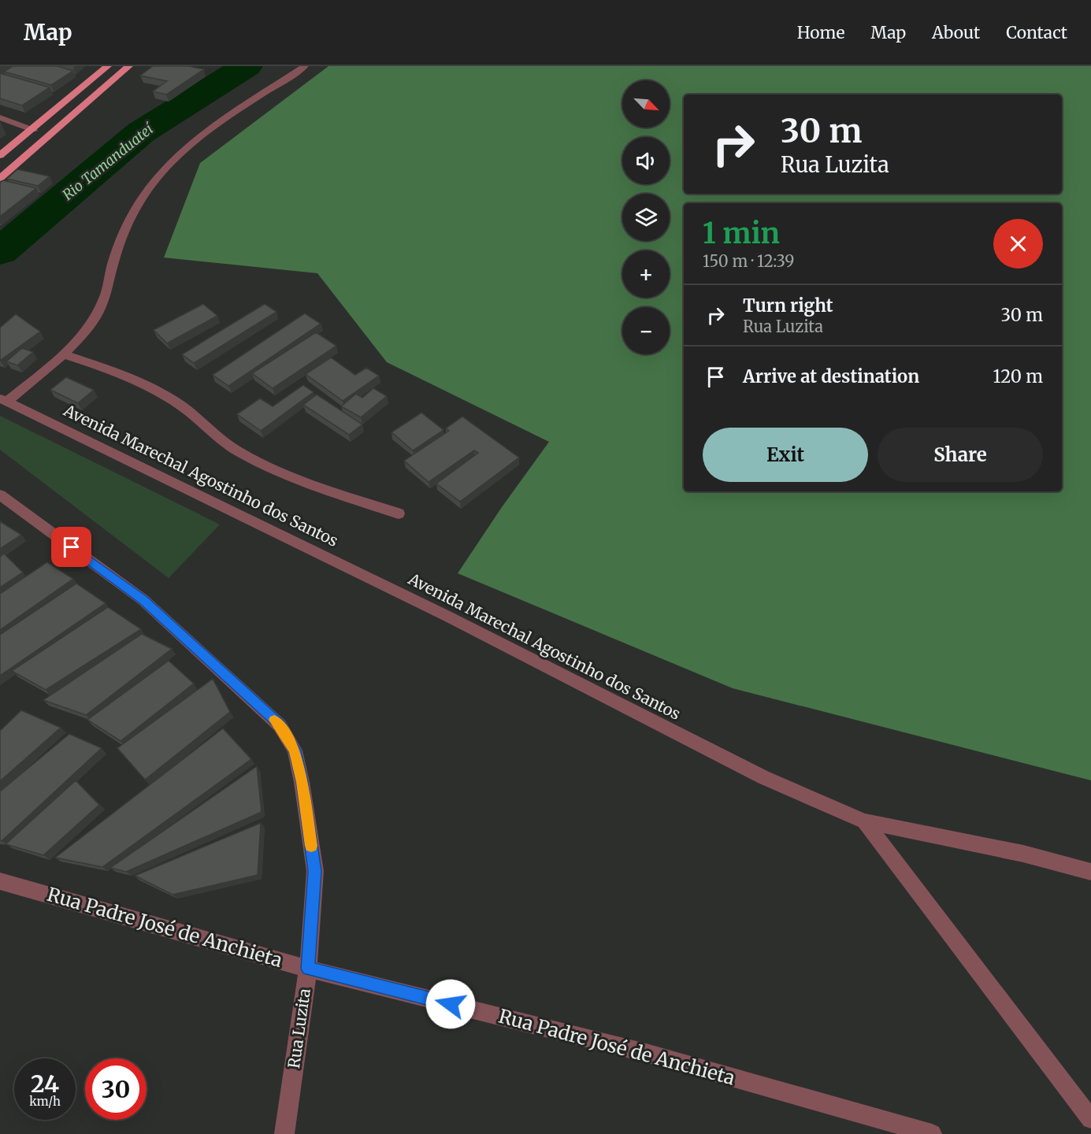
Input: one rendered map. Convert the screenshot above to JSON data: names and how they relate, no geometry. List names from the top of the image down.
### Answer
{
  "streets": {
    "street": ["Avenida Marechal Agostinho dos Santos", "Rua Padre José de Anchieta", "Rua Luzita"]
  },
  "crossings": [
    ["Rua Padre José de Anchieta", "Rua Luzita"]
  ],
  "water": ["Rio Tamanduateí"],
  "north": "bottom right",
  "page": {
    "header": "Map",
    "nav": [
      "Home",
      "Map",
      "About",
      "Contact"
    ],
    "map_buttons": ["+", "−"],
    "turn": ["30 m", "Rua Luzita"],
    "heading": ["1 min", "150 m · 12:39"],
    "list": [
      {
        "name": "Turn right",
        "note": "Rua Luzita",
        "value": "30 m"
      },
      {
        "name": "Arrive at destination",
        "value": "120 m"
      }
    ],
    "buttons": ["Exit", "Share"],
    "speed": "24 km/h",
    "limit": "30"
  }
}
